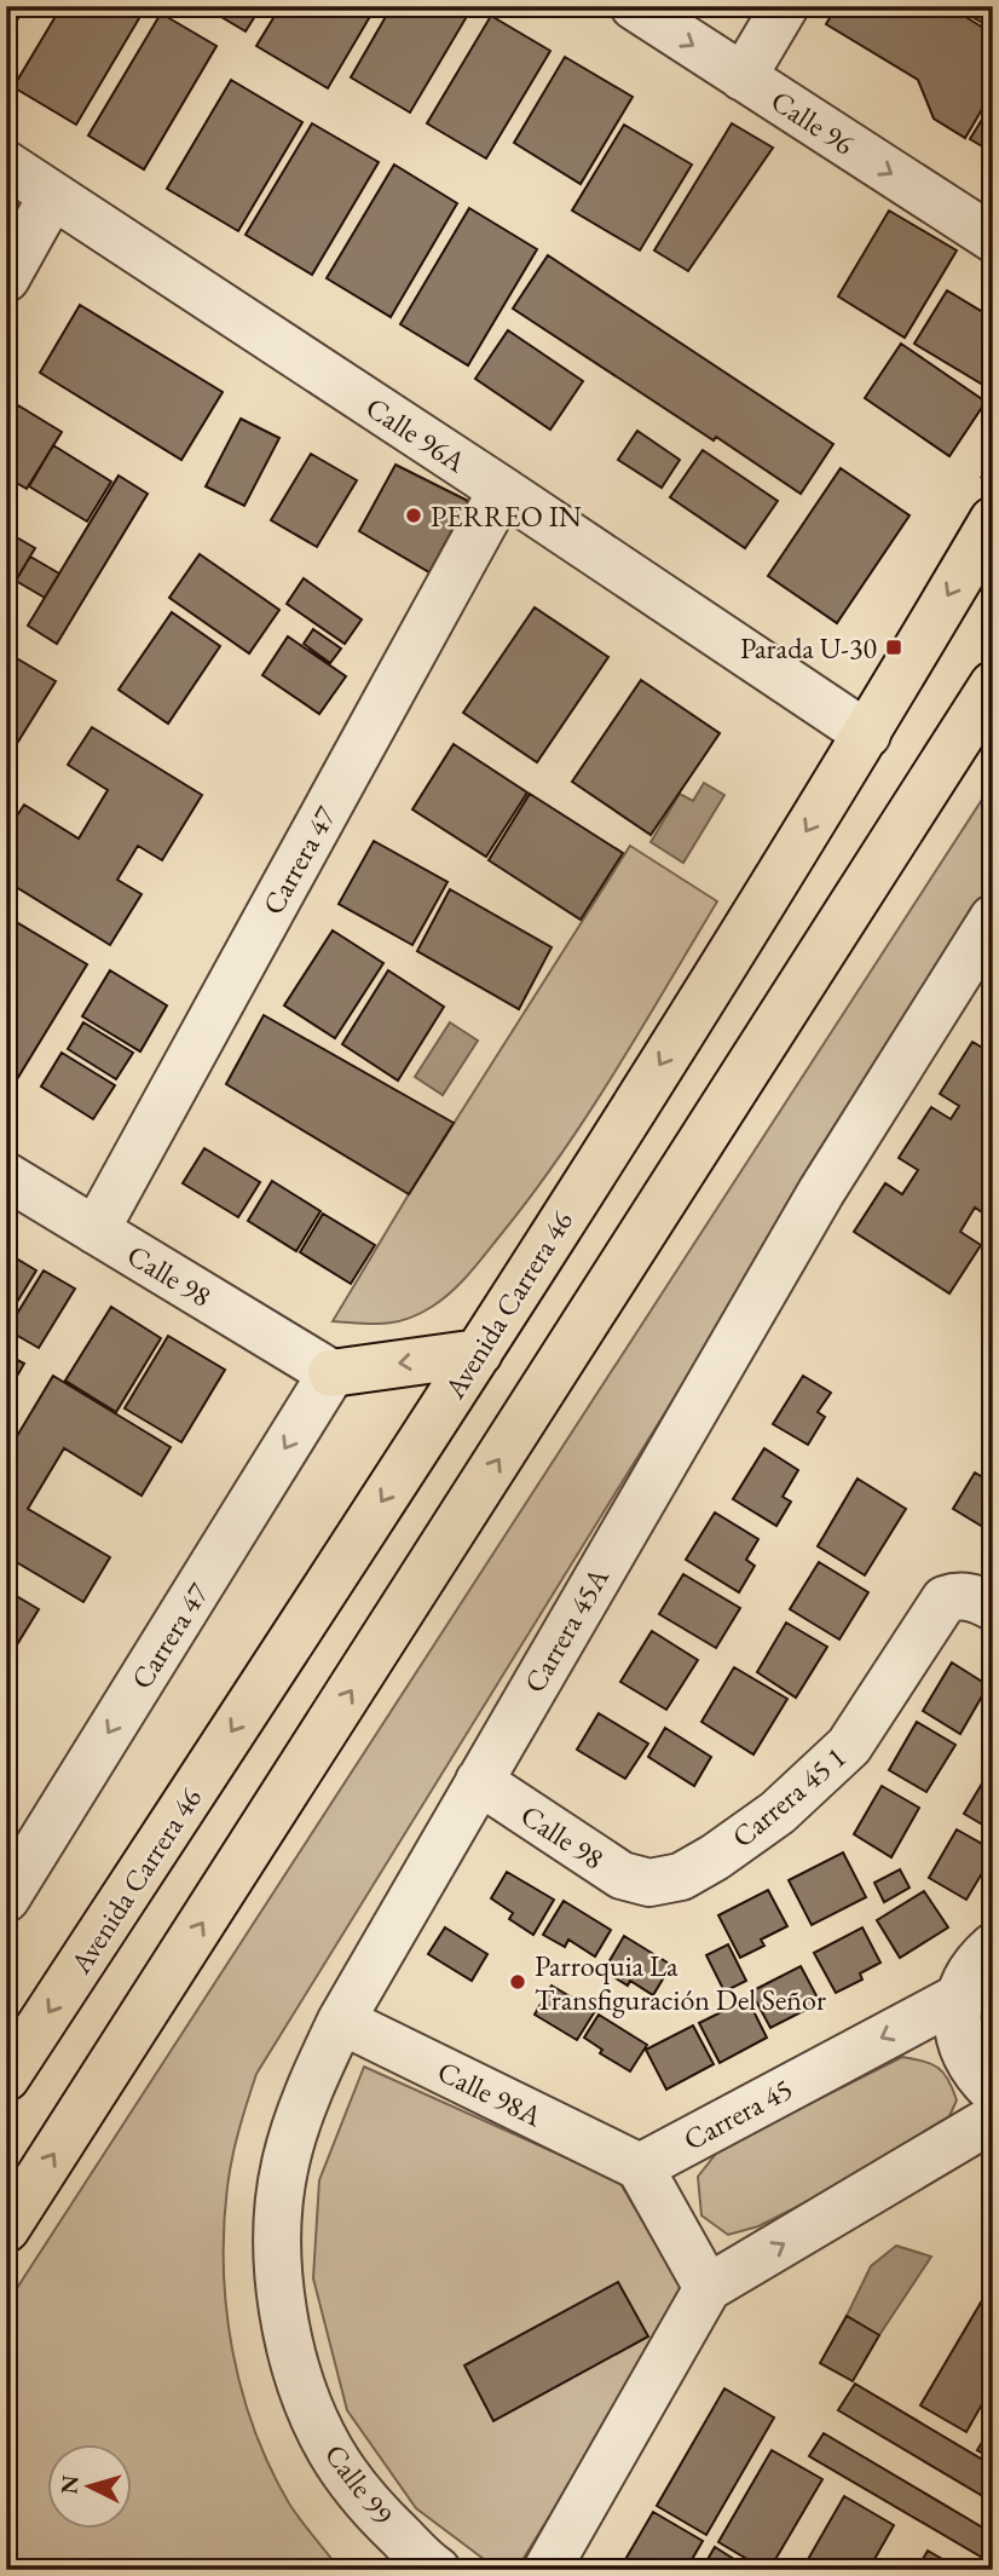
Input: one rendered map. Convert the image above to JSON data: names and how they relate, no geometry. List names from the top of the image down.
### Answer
{
  "streets": {
    "main road": ["Avenida Carrera 46"],
    "street": [
      "Calle 96",
      "Calle 96A",
      "Carrera 47",
      "Calle 98",
      "Carrera 45A",
      "Carrera 45 1",
      "Calle 98A",
      "Carrera 45",
      "Calle 99"
    ]
  },
  "crossings": [
    ["Calle 96A", "Carrera 47"],
    ["Calle 96A", "Avenida Carrera 46"],
    ["Carrera 47", "Calle 98"],
    ["Calle 98", "Carrera 45A"],
    ["Calle 98", "Carrera 45 1"],
    ["Carrera 45A", "Calle 98A"],
    ["Carrera 45A", "Calle 99"],
    ["Calle 98A", "Carrera 45"]
  ],
  "one_way": ["Calle 96", "Carrera 47"],
  "places": {
    "other": ["PERREO IN", "Parroquia La Transfiguración Del Señor"],
    "transit": ["Parada U-30"]
  },
  "north": "left"
}
